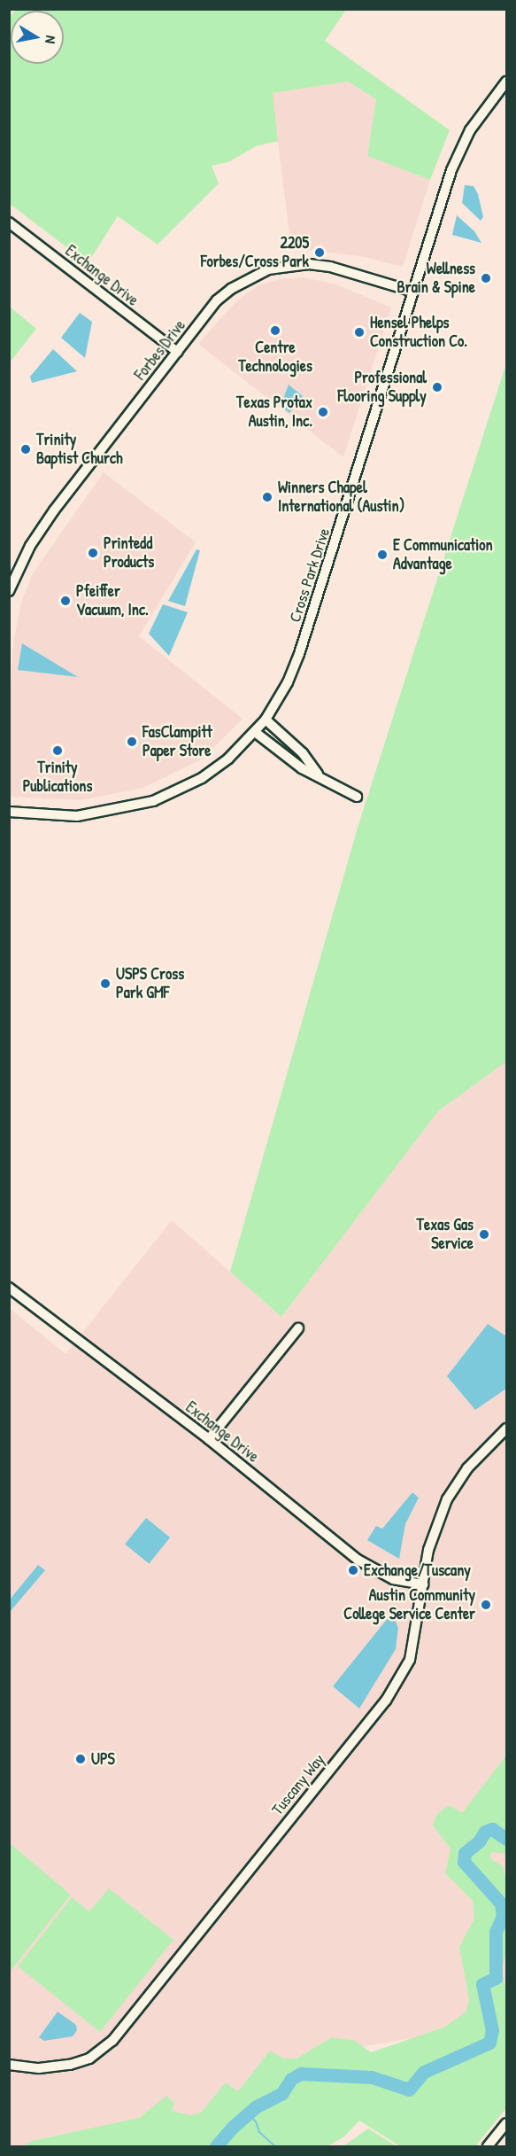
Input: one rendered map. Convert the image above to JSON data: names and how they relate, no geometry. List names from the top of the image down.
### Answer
{
  "streets": {
    "street": [
      "Exchange Drive",
      "Forbes Drive",
      "Cross Park Drive",
      "Tuscany Way"
    ]
  },
  "crossings": [
    ["Exchange Drive", "Forbes Drive"],
    ["Exchange Drive", "Tuscany Way"],
    ["Forbes Drive", "Cross Park Drive"]
  ],
  "places": [
    "2205 Forbes/Cross Park",
    "Wellness Brain & Spine",
    "Centre Technologies",
    "Hensel Phelps Construction Co.",
    "Professional Flooring Supply",
    "Texas Protax Austin, Inc.",
    "Trinity Baptist Church",
    "Winners Chapel International (Austin)",
    "Printedd Products",
    "E Communication Advantage",
    "Pfeiffer Vacuum, Inc.",
    "FasClampitt Paper Store",
    "Trinity Publications",
    "USPS Cross Park GMF",
    "Texas Gas Service",
    "Exchange/Tuscany",
    "Austin Community College Service Center",
    "UPS"
  ],
  "north": "right"
}
